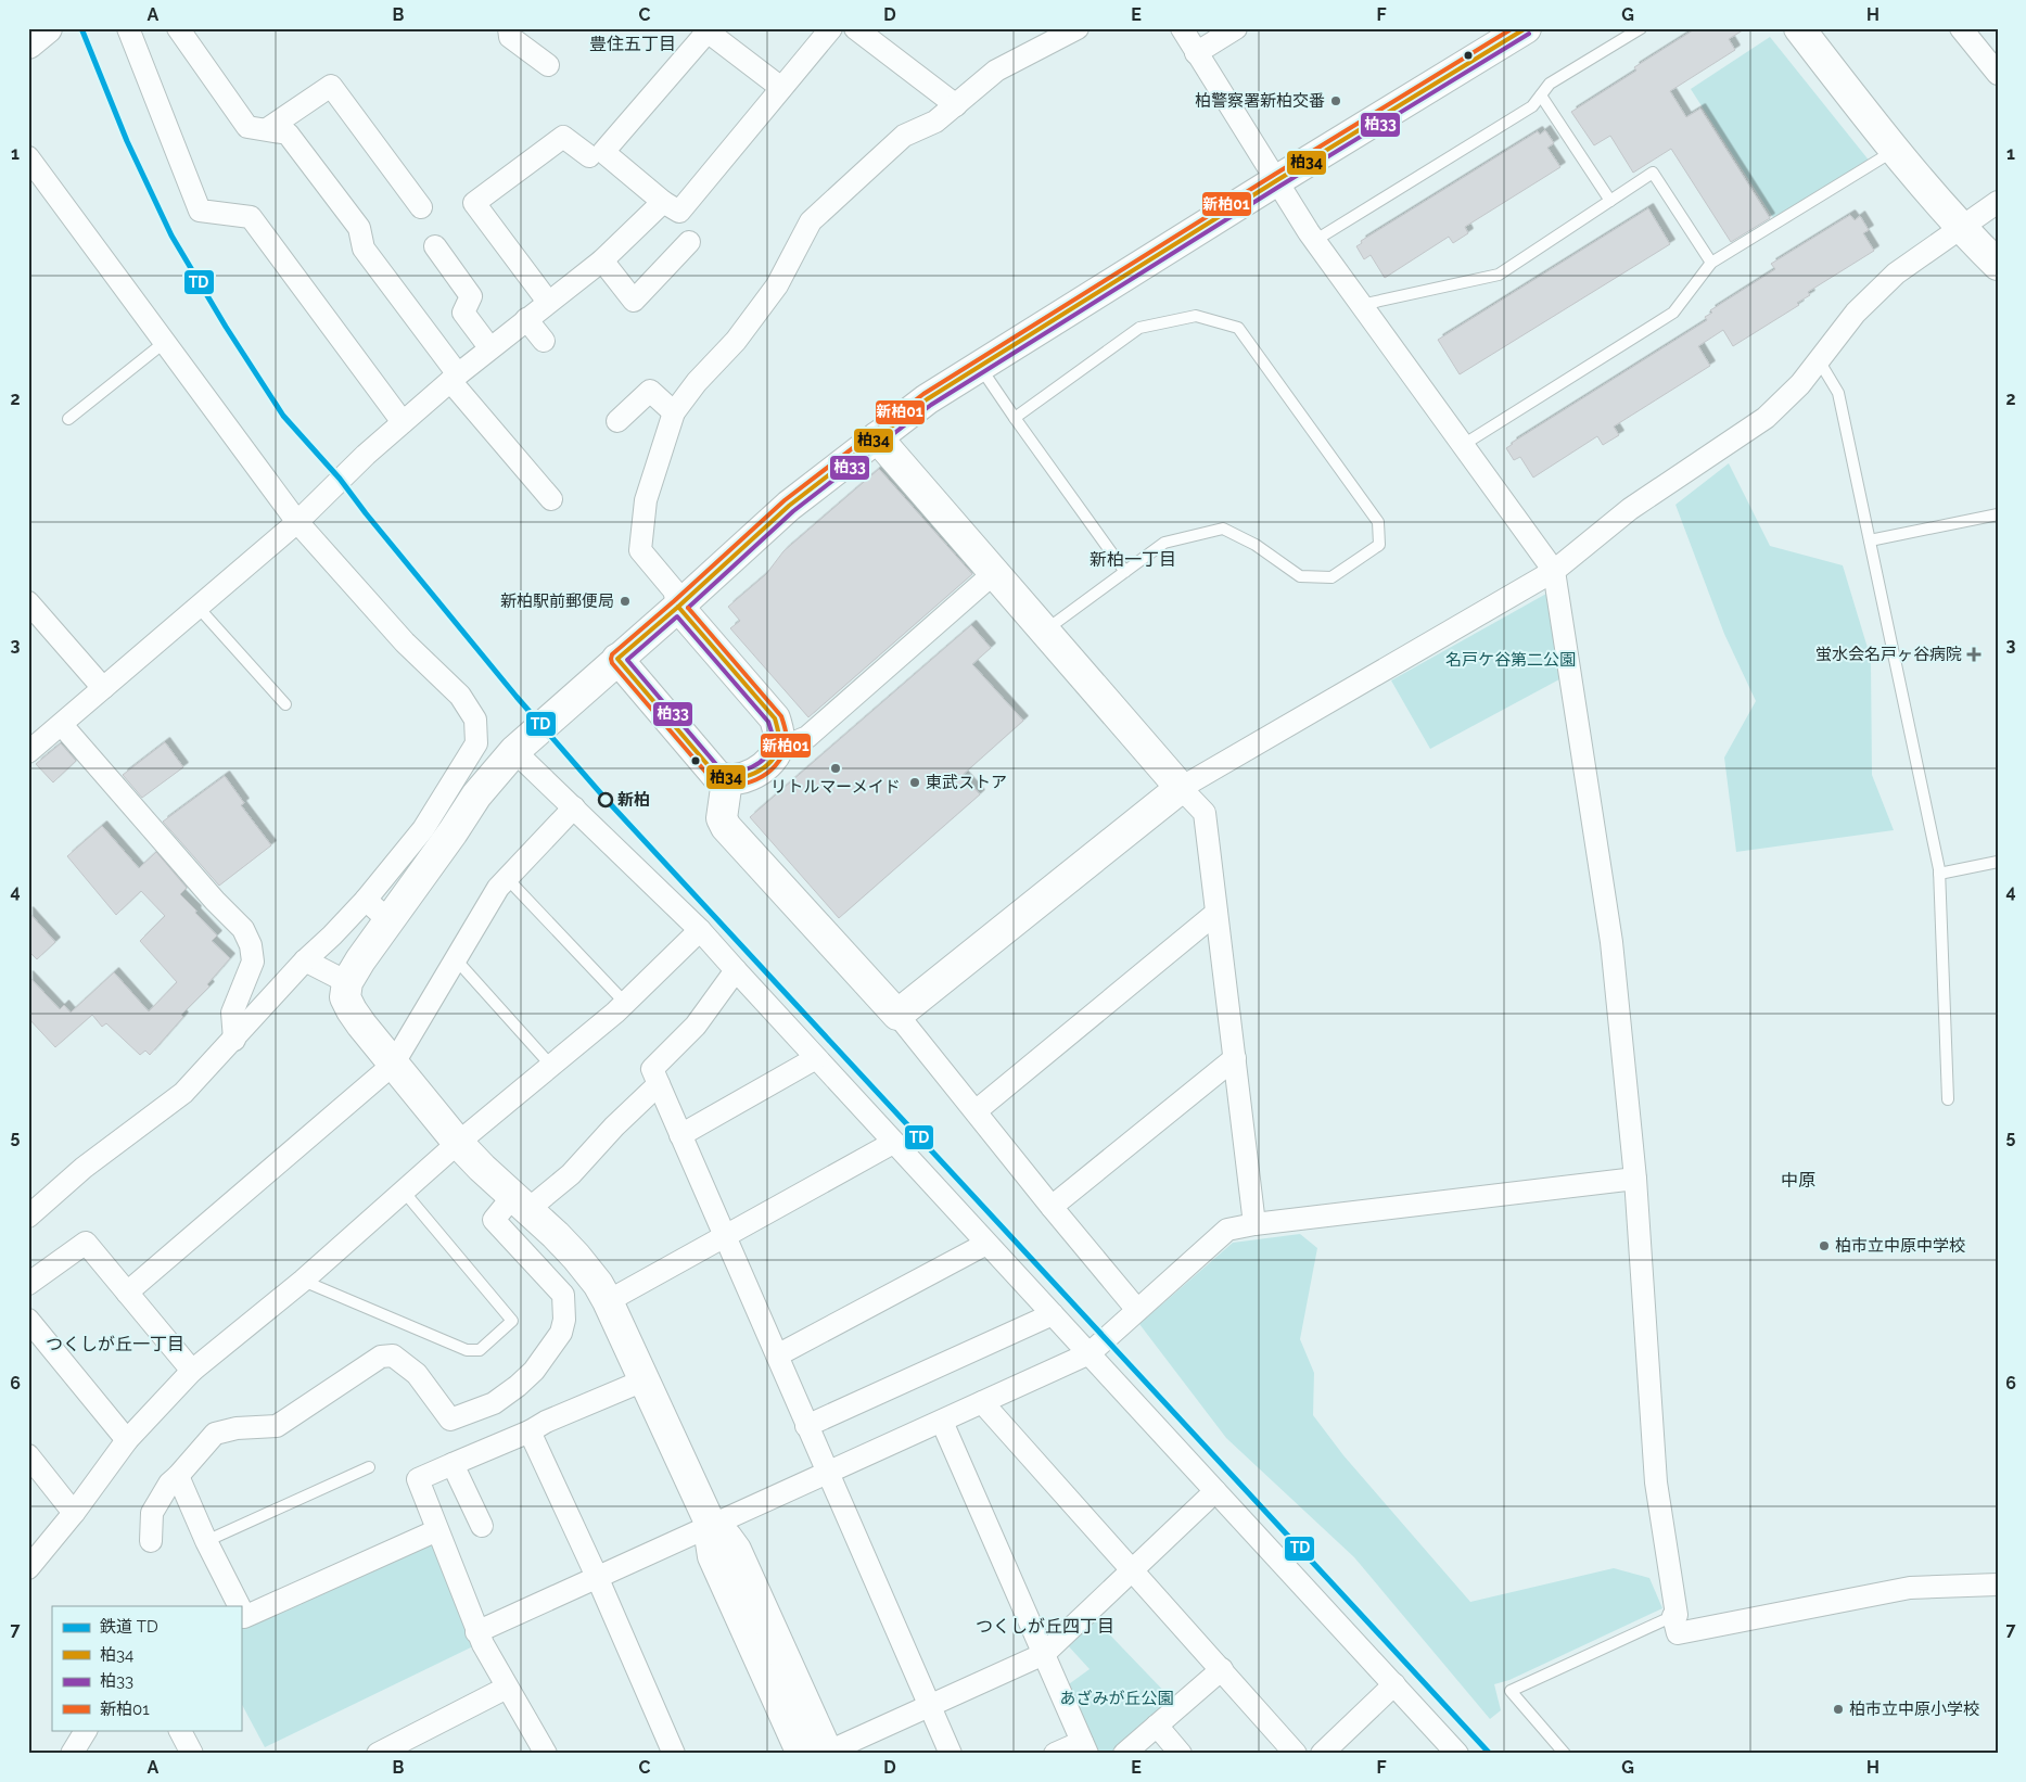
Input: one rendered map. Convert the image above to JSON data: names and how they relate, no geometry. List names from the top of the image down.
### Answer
{
  "districts": [
    "豊住五丁目",
    "新柏一丁目",
    "中原",
    "つくしが丘一丁目",
    "つくしが丘四丁目"
  ],
  "parks": ["名戸ケ谷第二公園", "あざみが丘公園"],
  "places": {
    "other": [
      "柏警察署新柏交番",
      "新柏駅前郵便局",
      "リトルマーメイド",
      "東武ストア",
      "新柏",
      "柏市立中原中学校",
      "柏市立中原小学校"
    ],
    "health": ["蛍水会名戸ヶ谷病院"]
  },
  "lines": [
    "rail line TD",
    "transit line 柏34",
    "transit line 新柏01",
    "transit line 柏33"
  ],
  "legend": [
    "鉄道 TD",
    "柏34",
    "柏33",
    "新柏01"
  ],
  "grid": {
    "columns": [
      "A",
      "B",
      "C",
      "D",
      "E",
      "F",
      "G",
      "H"
    ],
    "rows": [
      "1",
      "2",
      "3",
      "4",
      "5",
      "6",
      "7"
    ]
  }
}
